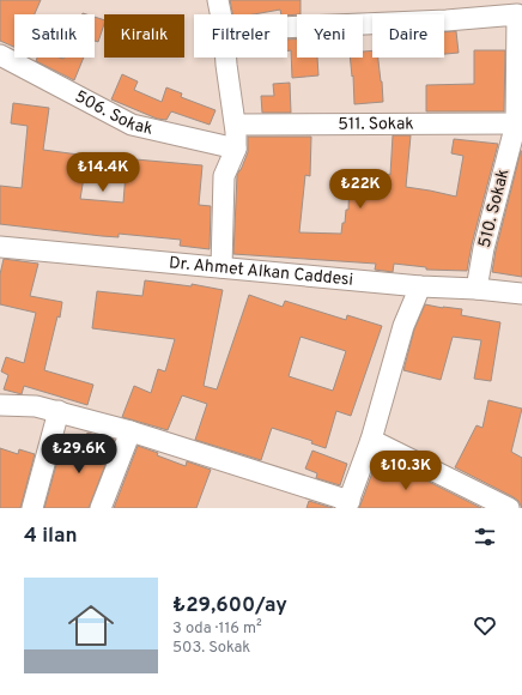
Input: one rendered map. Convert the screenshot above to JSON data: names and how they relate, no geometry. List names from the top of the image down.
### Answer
{
  "streets": {
    "street": [
      "506. Sokak",
      "511. Sokak",
      "510. Sokak",
      "Dr. Ahmet Alkan Caddesi"
    ]
  },
  "crossings": [
    ["511. Sokak", "510. Sokak"],
    ["510. Sokak", "Dr. Ahmet Alkan Caddesi"]
  ],
  "page": {
    "chip": [
      "Satılık",
      "Kiralık",
      "Filtreler",
      "Yeni",
      "Daire"
    ],
    "price": [
      "₺14.4K",
      "₺22K",
      "₺29.6K",
      "₺10.3K"
    ],
    "heading": "4 ilan",
    "list": [
      {
        "name": "₺29,600/ay",
        "note": "3 oda · 116 m² · 503. Sokak"
      }
    ]
  }
}
